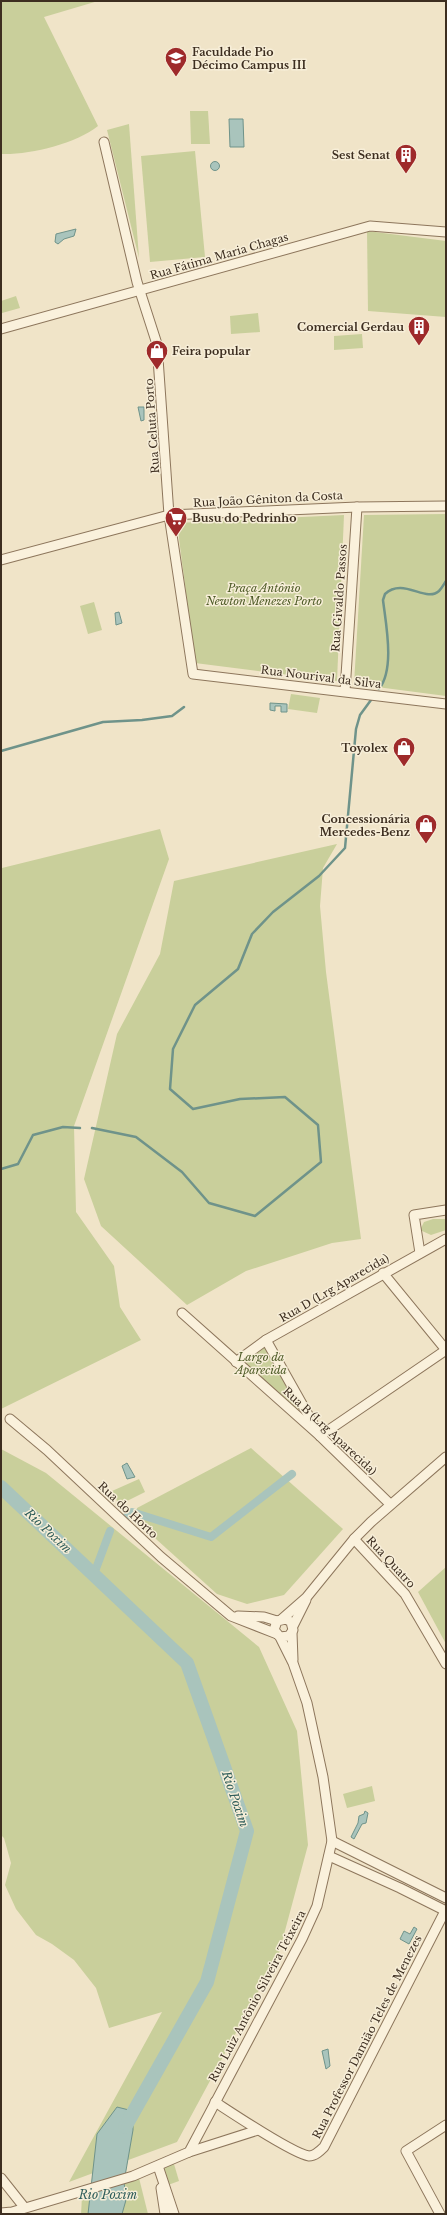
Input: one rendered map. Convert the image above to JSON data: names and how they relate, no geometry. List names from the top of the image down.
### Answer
{
  "streets": {
    "street": [
      "Rua Fátima Maria Chagas",
      "Rua Celuta Porto",
      "Rua João Gêniton da Costa",
      "Rua Givaldo Passos",
      "Rua Nourival da Silva",
      "Rua D (Lrg Aparecida)",
      "Rua B (Lrg Aparecida)",
      "Rua do Horto",
      "Rua Quatro",
      "Rua Luiz Antônio Silveira Teixeira",
      "Rua Professor Damião Teles de Menezes"
    ]
  },
  "crossings": [
    ["Rua Fátima Maria Chagas", "Rua Celuta Porto"],
    ["Rua Celuta Porto", "Rua João Gêniton da Costa"],
    ["Rua Celuta Porto", "Rua Nourival da Silva"],
    ["Rua João Gêniton da Costa", "Rua Givaldo Passos"],
    ["Rua Givaldo Passos", "Rua Nourival da Silva"],
    ["Rua D (Lrg Aparecida)", "Rua B (Lrg Aparecida)"],
    ["Rua Luiz Antônio Silveira Teixeira", "Rua Professor Damião Teles de Menezes"]
  ],
  "water": ["Rio Poxim"],
  "parks": ["Praça Antônio Newton Menezes Porto", "Largo da Aparecida"],
  "places": {
    "school or university": ["Faculdade Pio Décimo Campus III"],
    "building": ["Sest Senat", "Comercial Gerdau"],
    "shop": ["Feira popular", "Toyolex", "Concessionária Mercedes-Benz"],
    "supermarket": ["Busu do Pedrinho"]
  }
}
